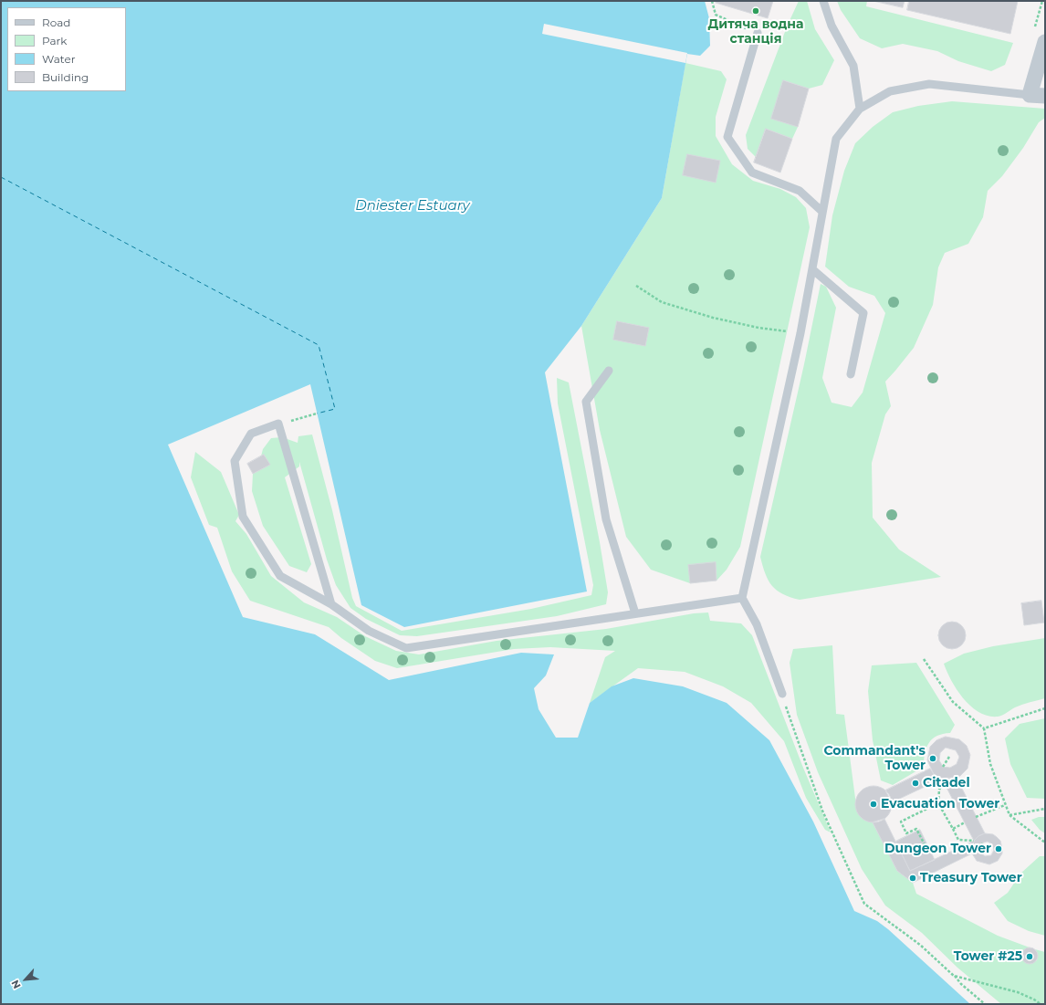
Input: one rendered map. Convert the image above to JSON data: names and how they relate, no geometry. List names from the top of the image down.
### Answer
{
  "water": ["Dniester Estuary"],
  "places": [
    "Дитяча водна станція",
    "Commandant's Tower",
    "Citadel",
    "Evacuation Tower",
    "Dungeon Tower",
    "Treasury Tower",
    "Tower #25"
  ],
  "legend": [
    "Road",
    "Park",
    "Water",
    "Building"
  ],
  "north": "bottom left"
}
